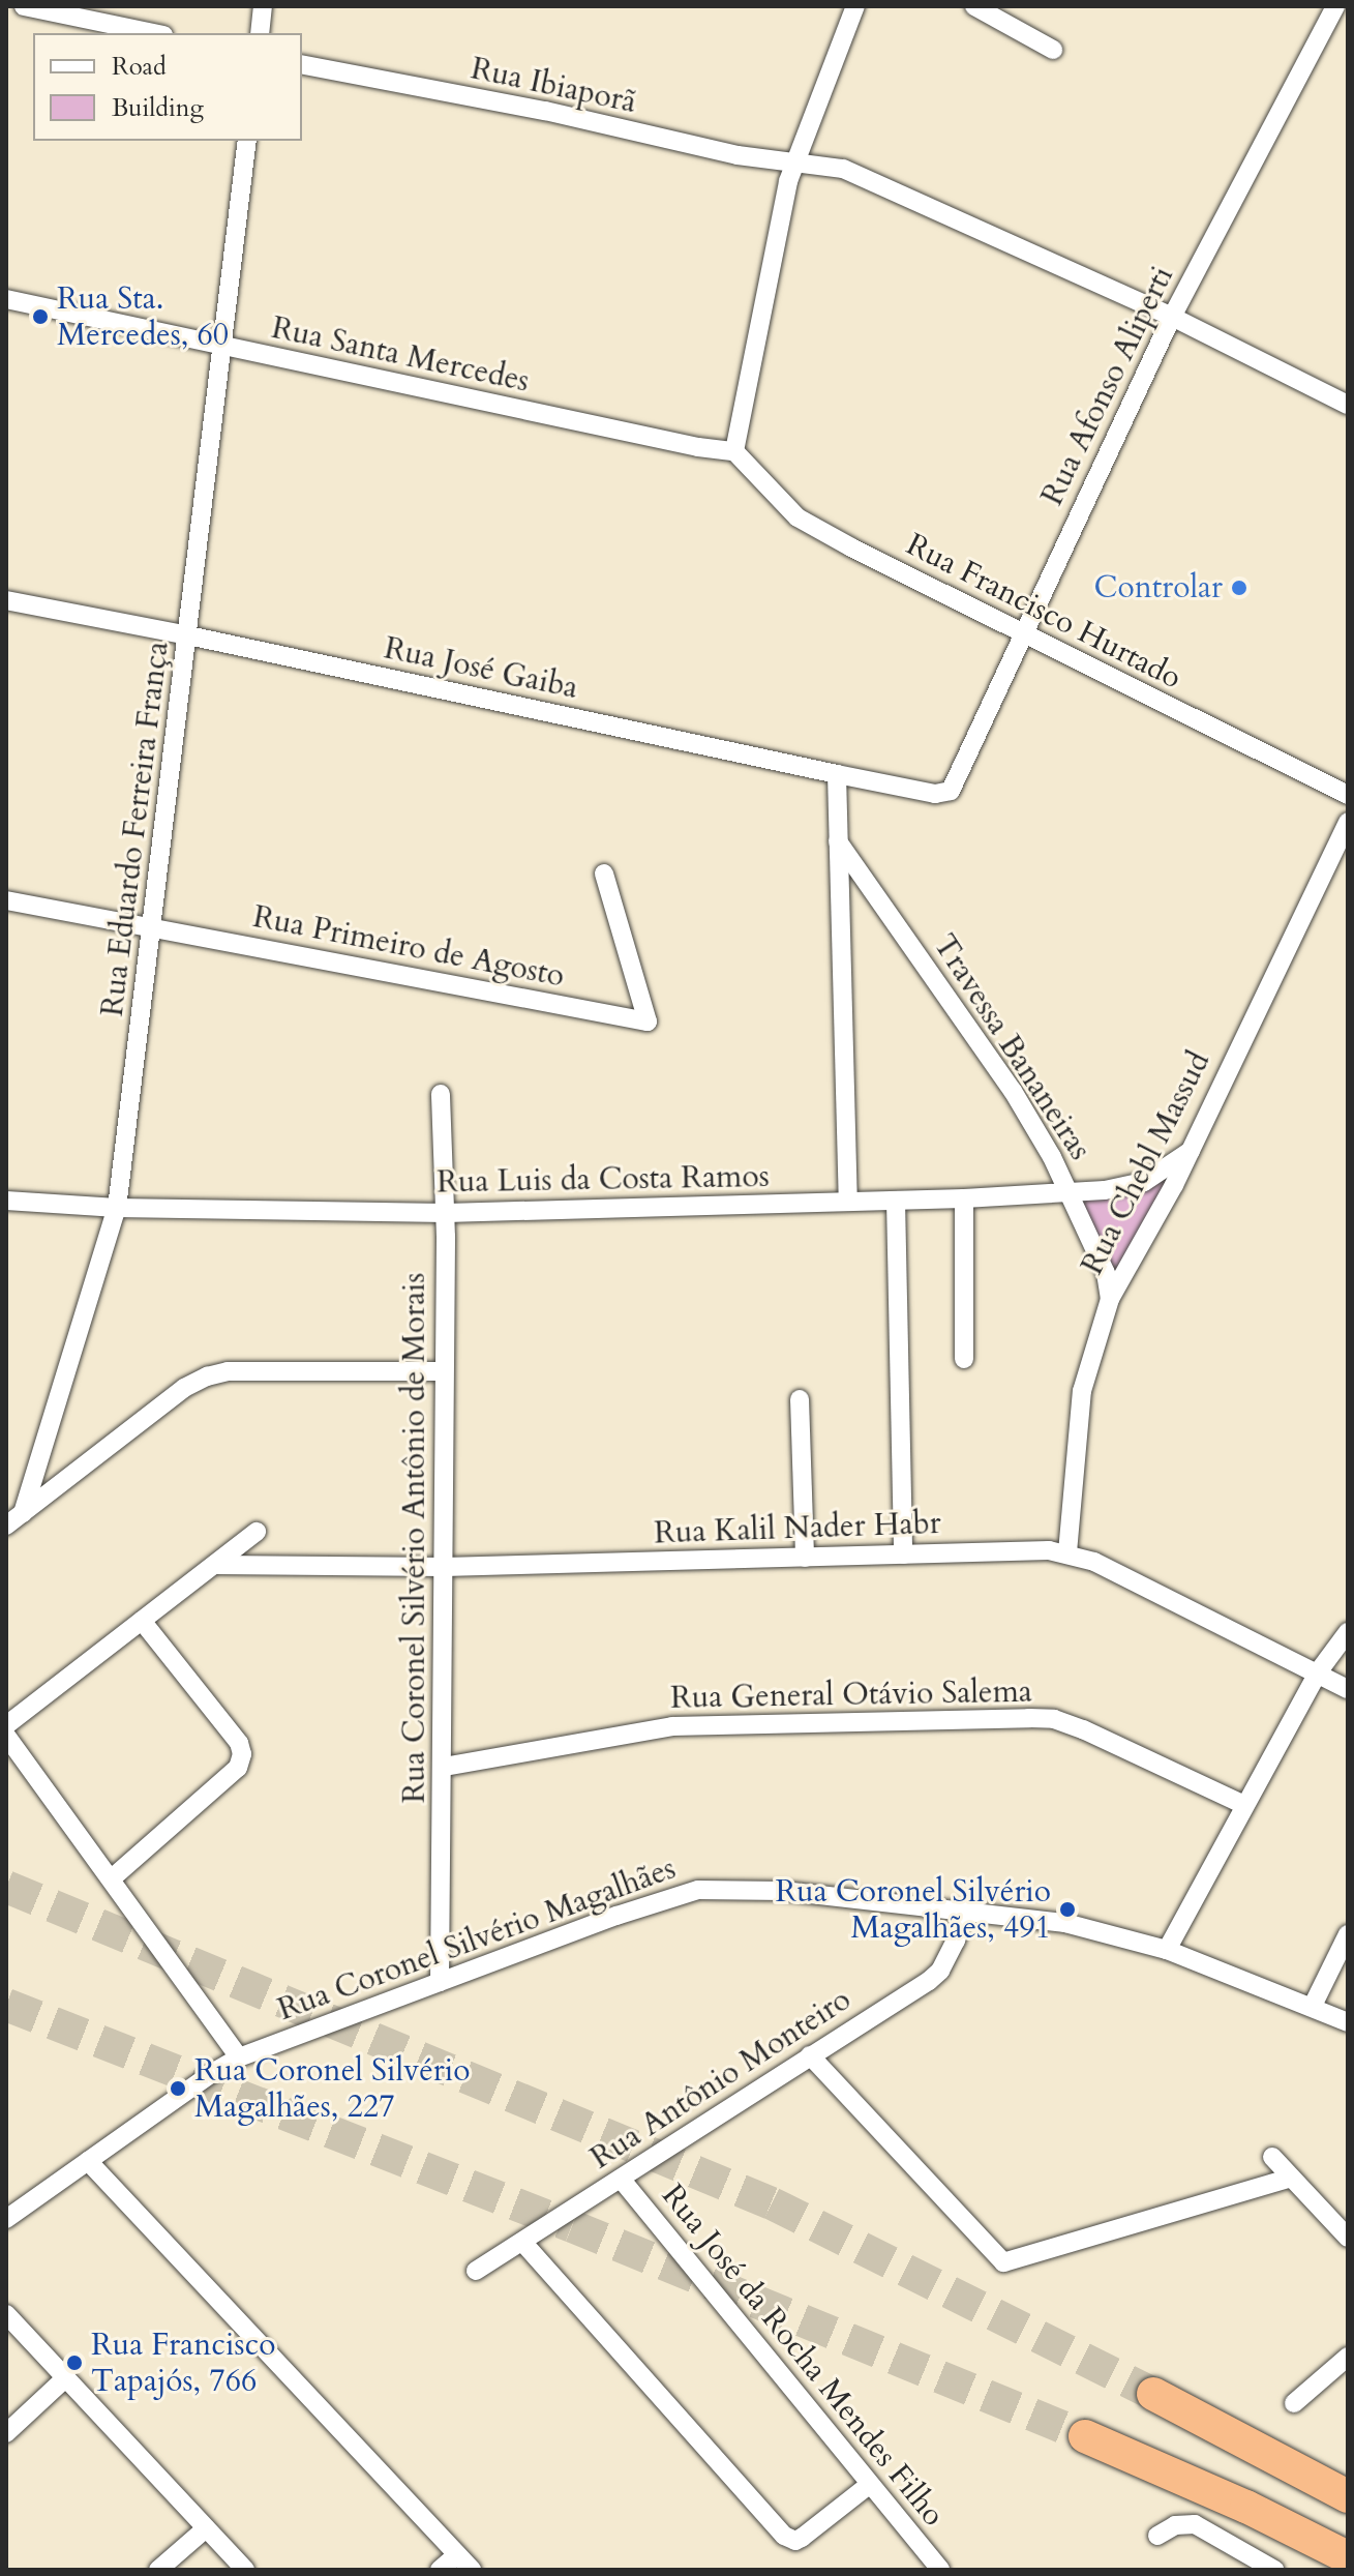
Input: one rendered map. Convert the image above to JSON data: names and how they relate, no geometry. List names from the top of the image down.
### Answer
{
  "streets": {
    "street": [
      "Rua Ibiaporã",
      "Rua Santa Mercedes",
      "Rua Afonso Aliperti",
      "Rua Francisco Hurtado",
      "Rua José Gaiba",
      "Rua Eduardo Ferreira França",
      "Rua Primeiro de Agosto",
      "Travessa Bananeiras",
      "Rua Chebl Massud",
      "Rua Luis da Costa Ramos",
      "Rua Kalil Nader Habr",
      "Rua Coronel Silvério Antônio de Morais",
      "Rua General Otávio Salema",
      "Rua Coronel Silvério Magalhães",
      "Rua Antônio Monteiro",
      "Rua José da Rocha Mendes Filho"
    ]
  },
  "crossings": [
    ["Rua Ibiaporã", "Rua Afonso Aliperti"],
    ["Rua Santa Mercedes", "Rua Francisco Hurtado"],
    ["Rua Santa Mercedes", "Rua Eduardo Ferreira França"],
    ["Rua Afonso Aliperti", "Rua Francisco Hurtado"],
    ["Rua Afonso Aliperti", "Rua José Gaiba"],
    ["Rua José Gaiba", "Rua Eduardo Ferreira França"],
    ["Rua Eduardo Ferreira França", "Rua Primeiro de Agosto"],
    ["Rua Eduardo Ferreira França", "Rua Luis da Costa Ramos"],
    ["Travessa Bananeiras", "Rua Chebl Massud"],
    ["Travessa Bananeiras", "Rua Luis da Costa Ramos"],
    ["Rua Chebl Massud", "Rua Luis da Costa Ramos"],
    ["Rua Chebl Massud", "Rua Kalil Nader Habr"],
    ["Rua Luis da Costa Ramos", "Rua Coronel Silvério Antônio de Morais"],
    ["Rua Kalil Nader Habr", "Rua Coronel Silvério Antônio de Morais"],
    ["Rua Coronel Silvério Antônio de Morais", "Rua General Otávio Salema"],
    ["Rua Coronel Silvério Antônio de Morais", "Rua Coronel Silvério Magalhães"],
    ["Rua Coronel Silvério Magalhães", "Rua Antônio Monteiro"],
    ["Rua Antônio Monteiro", "Rua José da Rocha Mendes Filho"]
  ],
  "places": [
    "Rua Sta. Mercedes, 60",
    "Controlar",
    "Rua Coronel Silvério Magalhães, 491",
    "Rua Coronel Silvério Magalhães, 227",
    "Rua Francisco Tapajós, 766"
  ],
  "legend": ["Road", "Building"]
}
